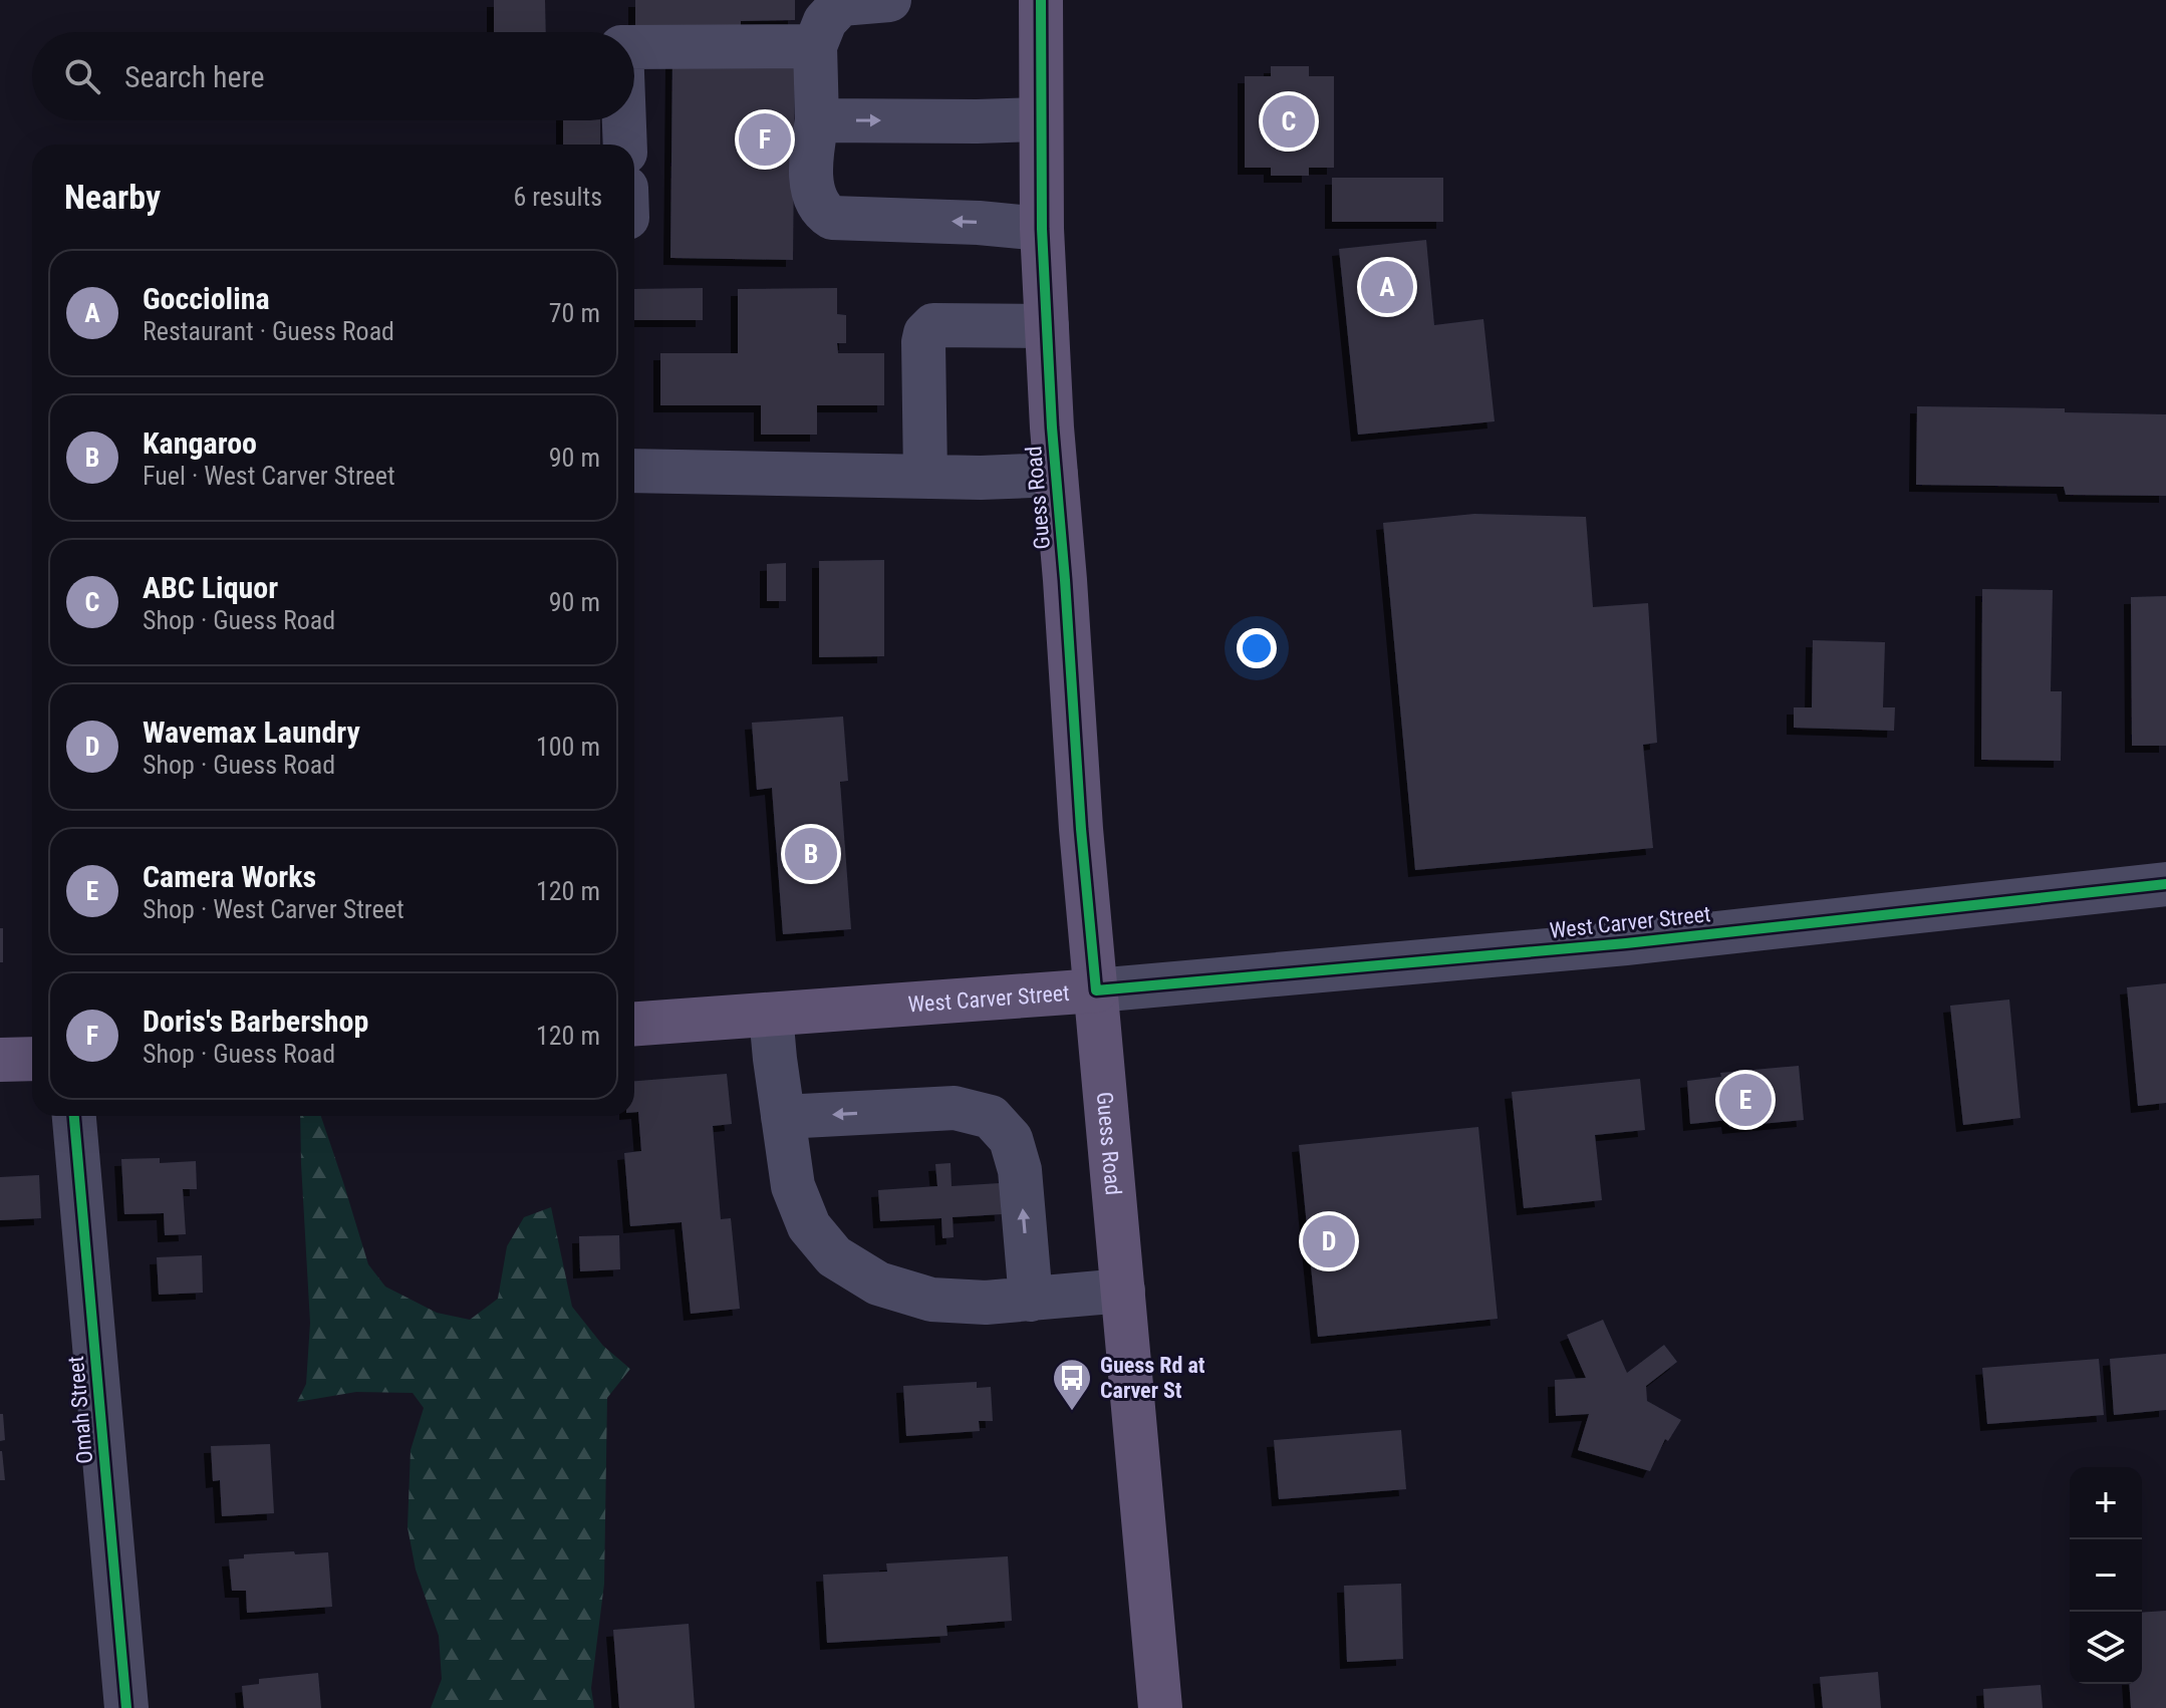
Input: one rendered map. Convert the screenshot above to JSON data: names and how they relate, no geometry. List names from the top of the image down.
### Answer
{
  "streets": {
    "main road": ["Guess Road", "West Carver Street"],
    "street": ["Omah Street"]
  },
  "crossings": [
    ["Guess Road", "West Carver Street"]
  ],
  "places": {
    "bus stop": ["Guess Rd at Carver St"]
  },
  "page": {
    "search": "Search here",
    "pins": [
      "C",
      "F",
      "A",
      "B",
      "E",
      "D"
    ],
    "heading": ["Nearby", "6 results"],
    "list": [
      {
        "mark": "A",
        "name": "Gocciolina",
        "note": "Restaurant · Guess Road",
        "value": "70 m"
      },
      {
        "mark": "B",
        "name": "Kangaroo",
        "note": "Fuel · West Carver Street",
        "value": "90 m"
      },
      {
        "mark": "C",
        "name": "ABC Liquor",
        "note": "Shop · Guess Road",
        "value": "90 m"
      },
      {
        "mark": "D",
        "name": "Wavemax Laundry",
        "note": "Shop · Guess Road",
        "value": "100 m"
      },
      {
        "mark": "E",
        "name": "Camera Works",
        "note": "Shop · West Carver Street",
        "value": "120 m"
      },
      {
        "mark": "F",
        "name": "Doris's Barbershop",
        "note": "Shop · Guess Road",
        "value": "120 m"
      }
    ],
    "map_buttons": ["+", "−"]
  }
}
